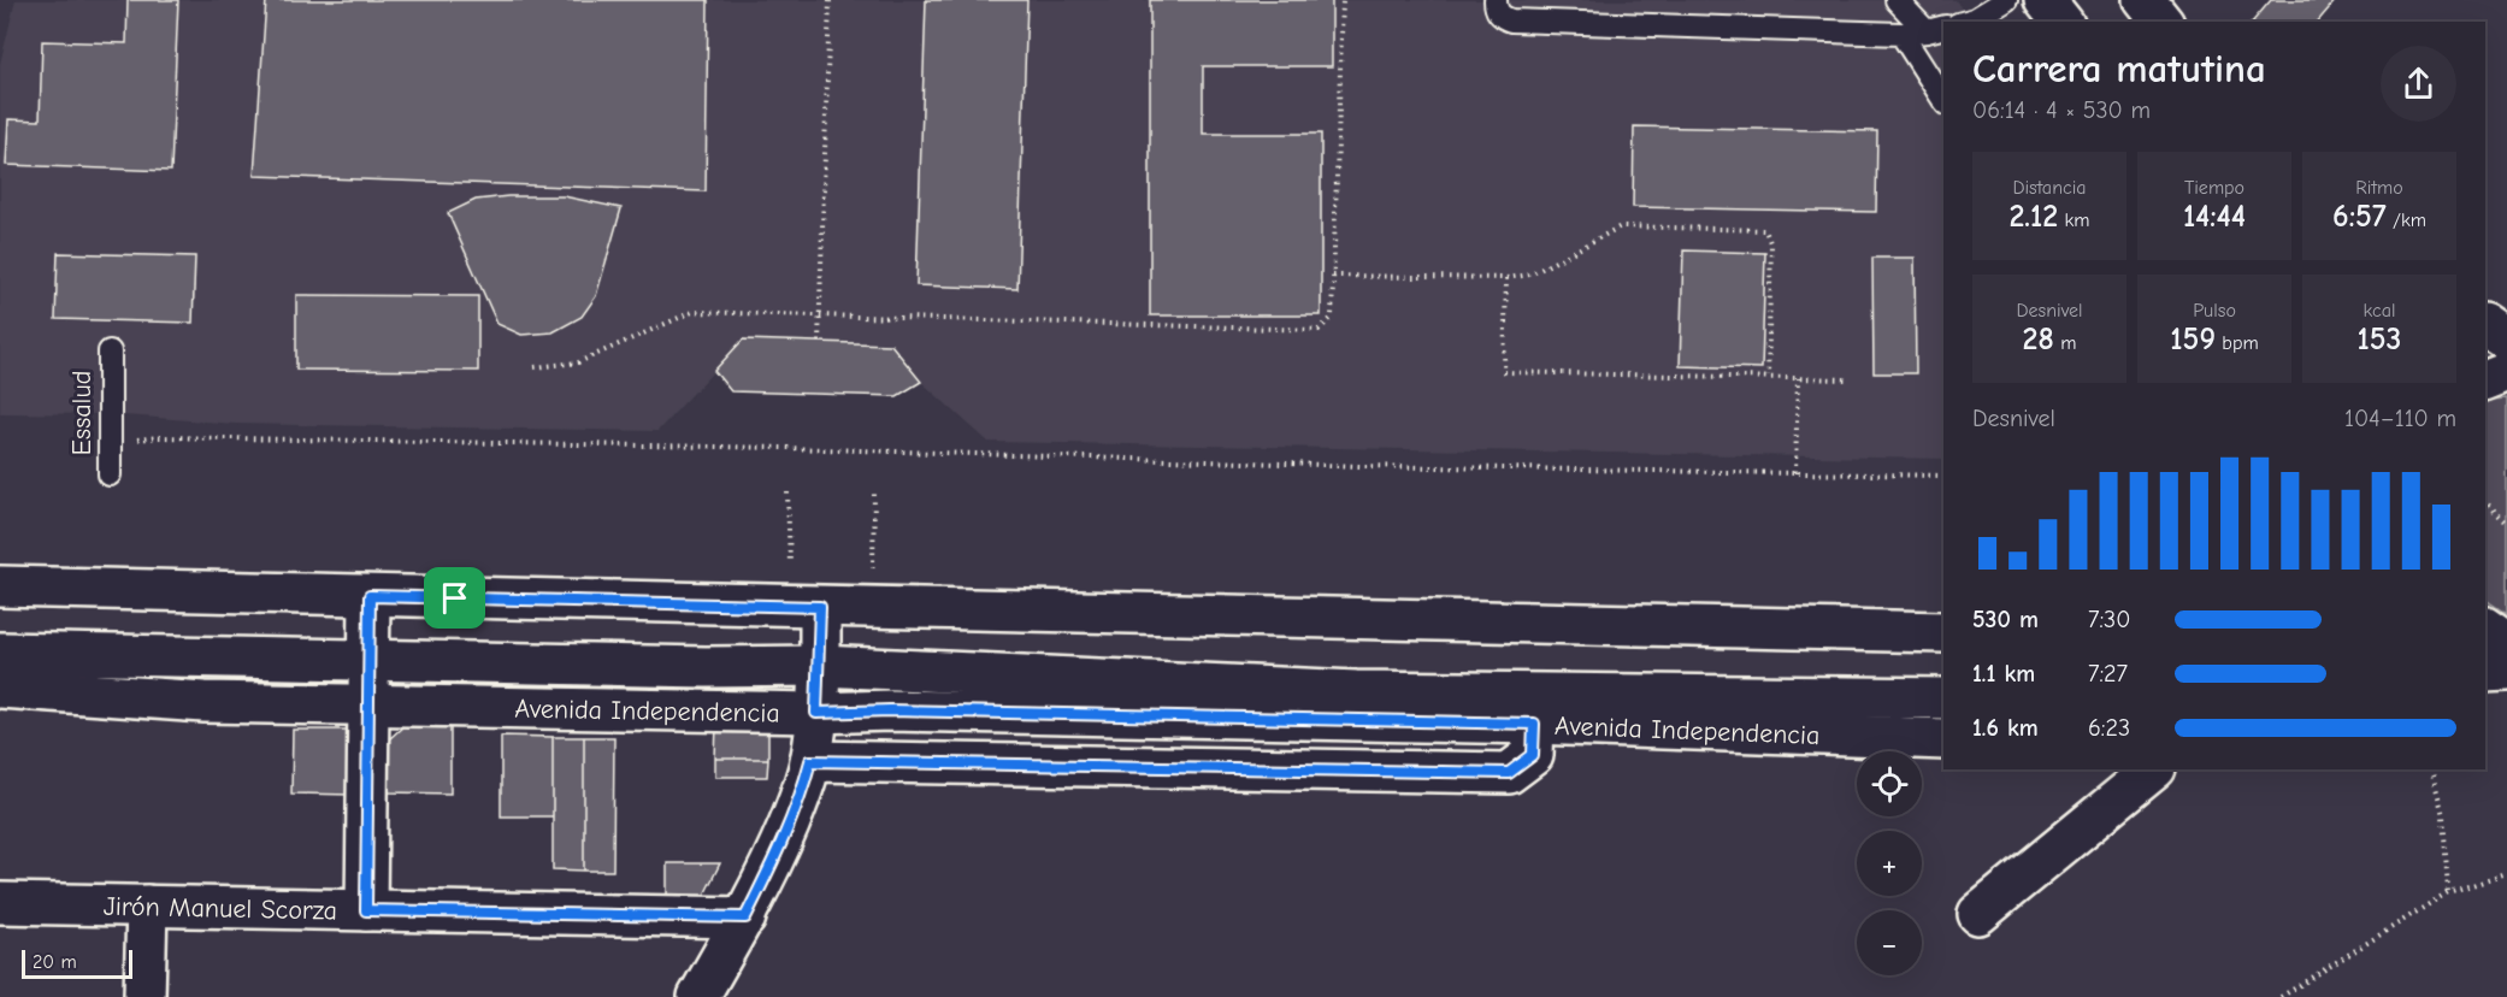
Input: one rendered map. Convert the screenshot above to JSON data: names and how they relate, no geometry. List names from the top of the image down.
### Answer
{
  "streets": {
    "main road": ["Avenida Independencia", "Jirón Manuel Scorza"],
    "lane": ["Essalud"]
  },
  "scale_bar": "20 m",
  "page": {
    "heading": ["Carrera matutina", "06:14 · 4 × 530 m"],
    "stats": [
      ["Distancia", "2.12 km"],
      ["Tiempo", "14:44"],
      ["Ritmo", "6:57 /km"],
      ["Desnivel", "28 m"],
      ["Pulso", "159 bpm"],
      ["kcal", "153"]
    ],
    "chart": ["Desnivel", "104–110 m"],
    "list": [
      {
        "name": "530 m",
        "note": "7:30"
      },
      {
        "name": "1.1 km",
        "note": "7:27"
      },
      {
        "name": "1.6 km",
        "note": "6:23"
      }
    ],
    "map_buttons": ["+", "−"],
    "scale": "20 m"
  }
}
